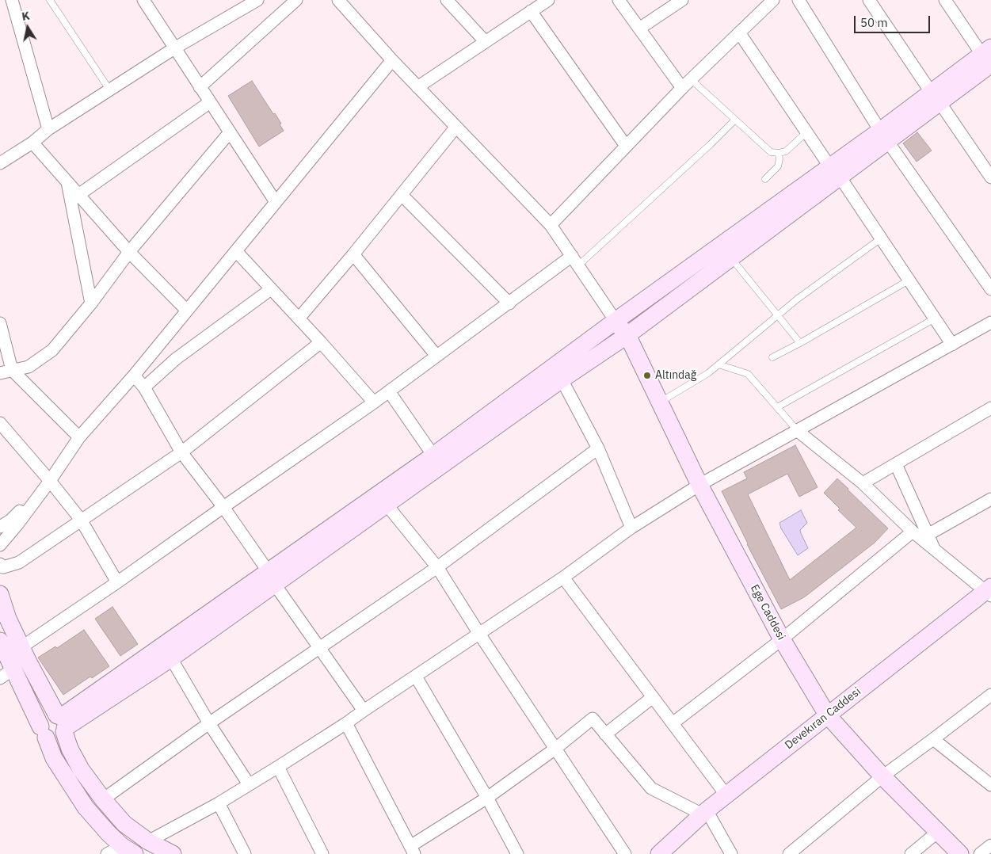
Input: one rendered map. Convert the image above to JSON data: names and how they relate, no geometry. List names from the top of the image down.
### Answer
{
  "streets": {
    "main road": ["Ege Caddesi", "Devekıran Caddesi"]
  },
  "crossings": [
    ["Ege Caddesi", "Devekıran Caddesi"]
  ],
  "places": ["Altındağ"],
  "scale_bar": "50 m",
  "north": "top"
}
